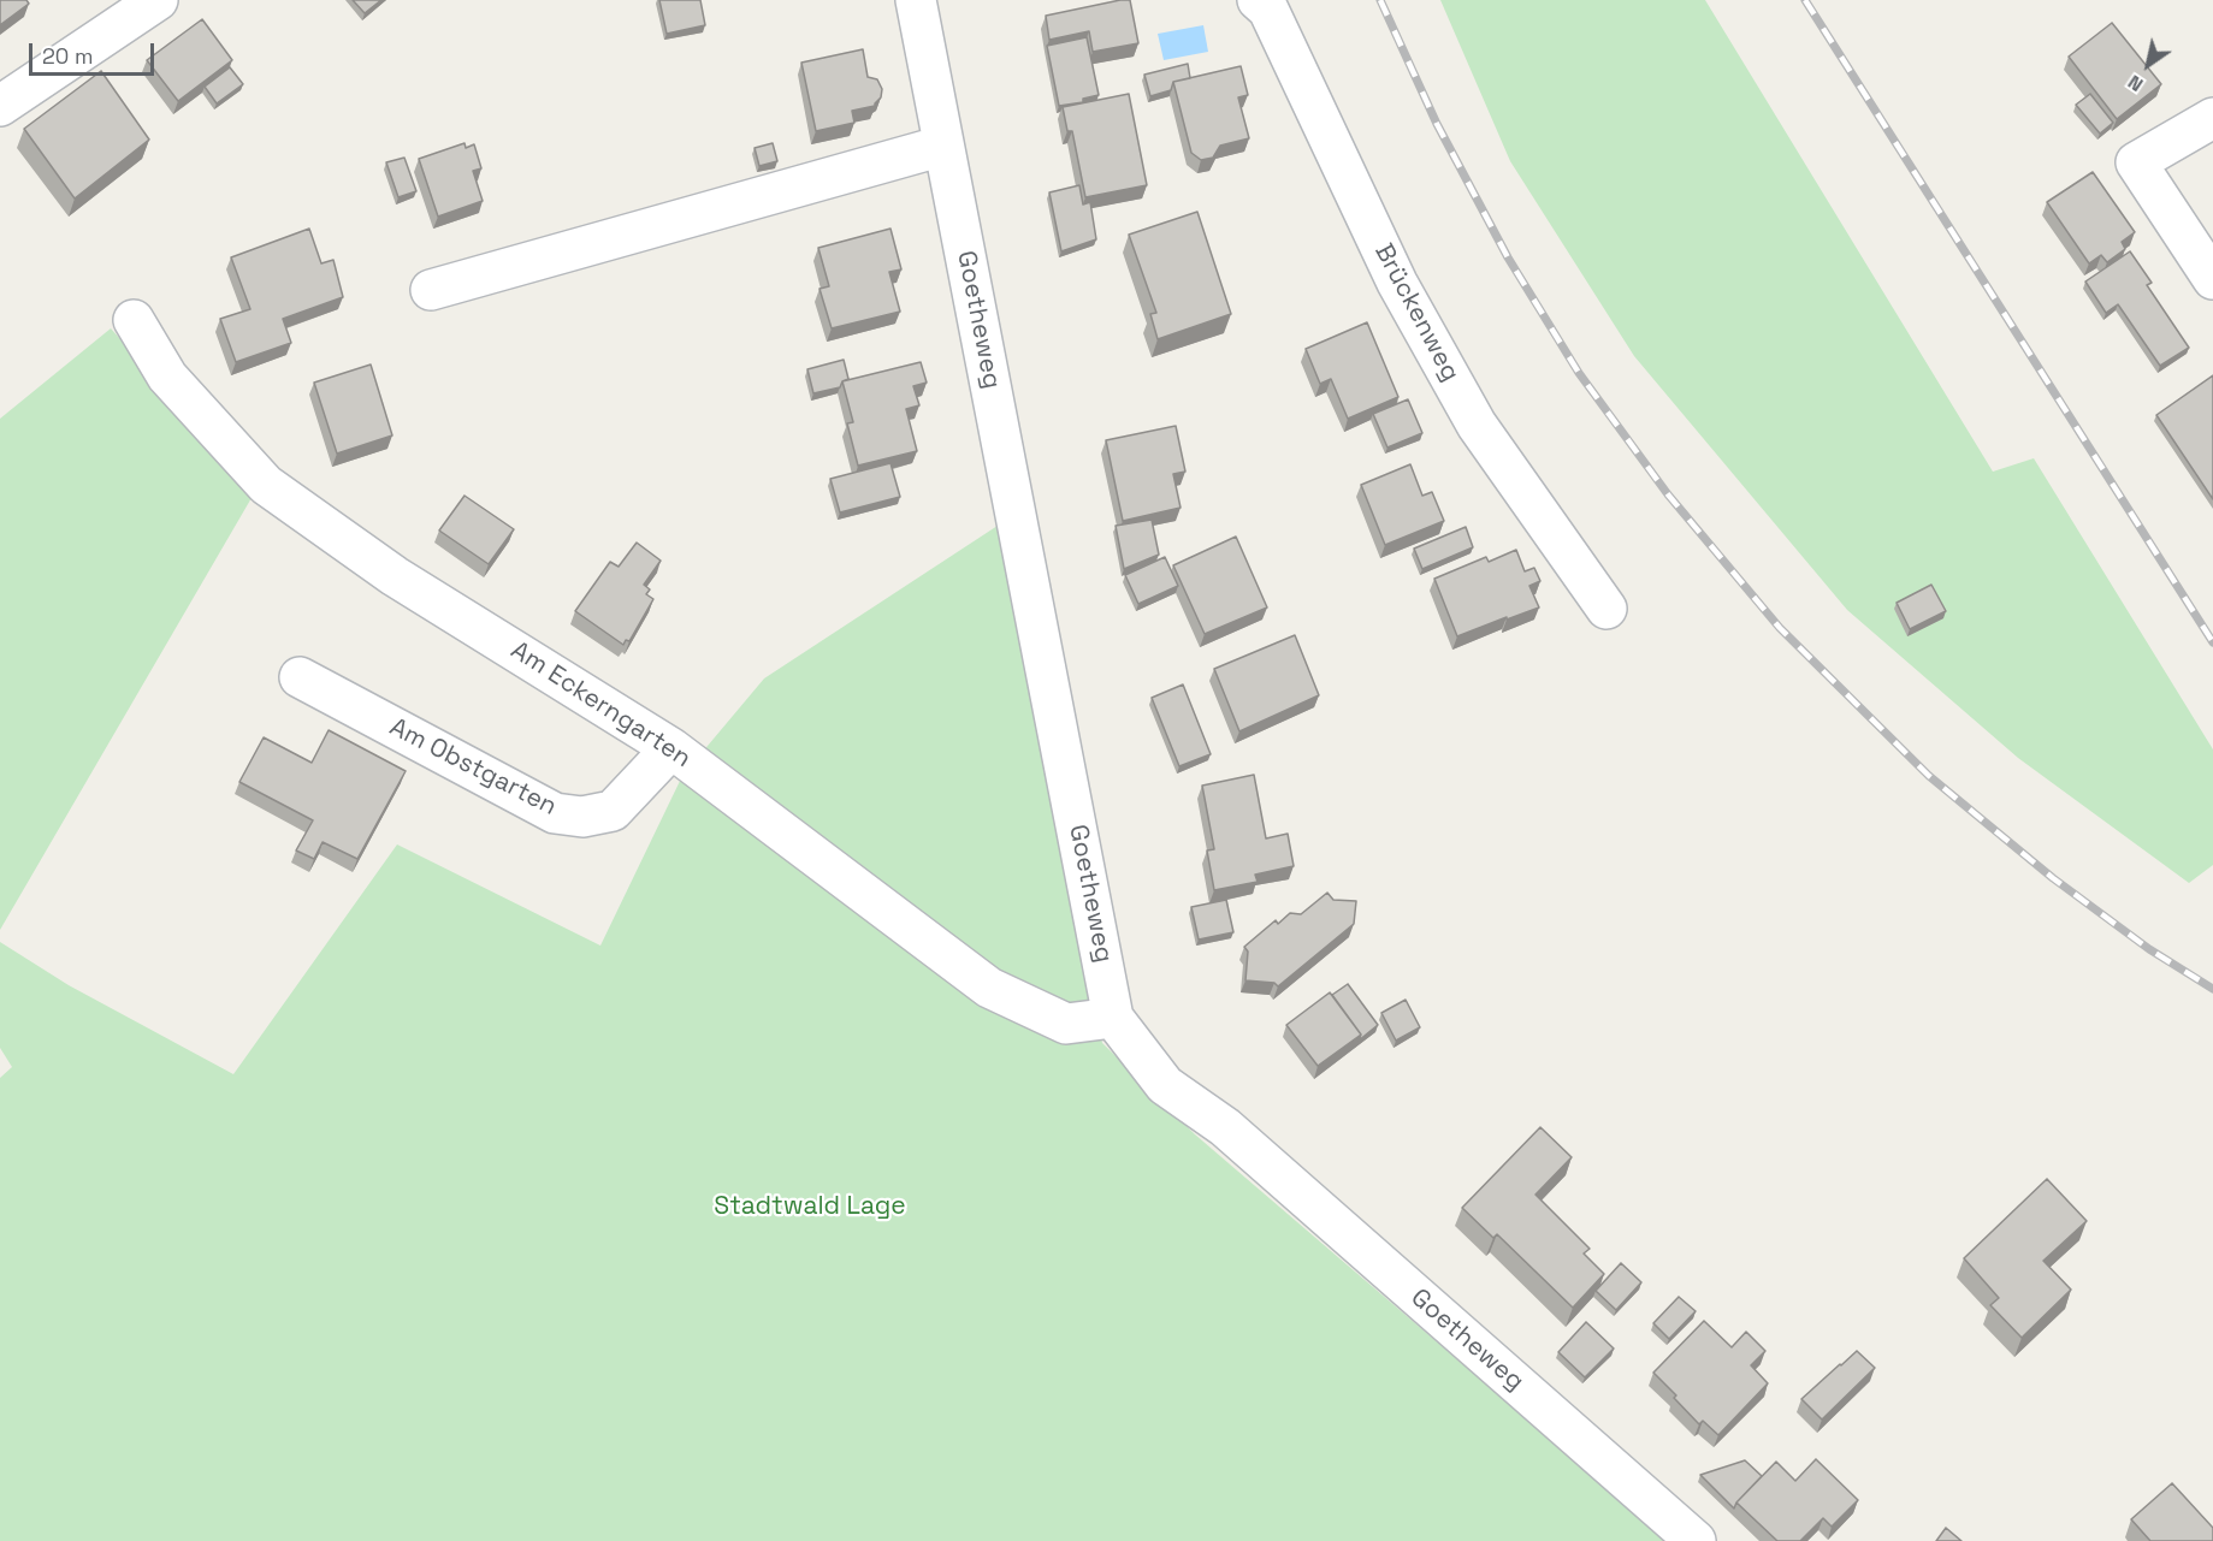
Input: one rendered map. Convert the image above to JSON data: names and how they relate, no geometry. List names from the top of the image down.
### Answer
{
  "streets": {
    "street": [
      "Brückenweg",
      "Goetheweg",
      "Am Eckerngarten",
      "Am Obstgarten"
    ]
  },
  "crossings": [
    ["Goetheweg", "Am Eckerngarten"],
    ["Am Eckerngarten", "Am Obstgarten"]
  ],
  "parks": ["Stadtwald Lage"],
  "scale_bar": "20 m",
  "north": "bottom left"
}
